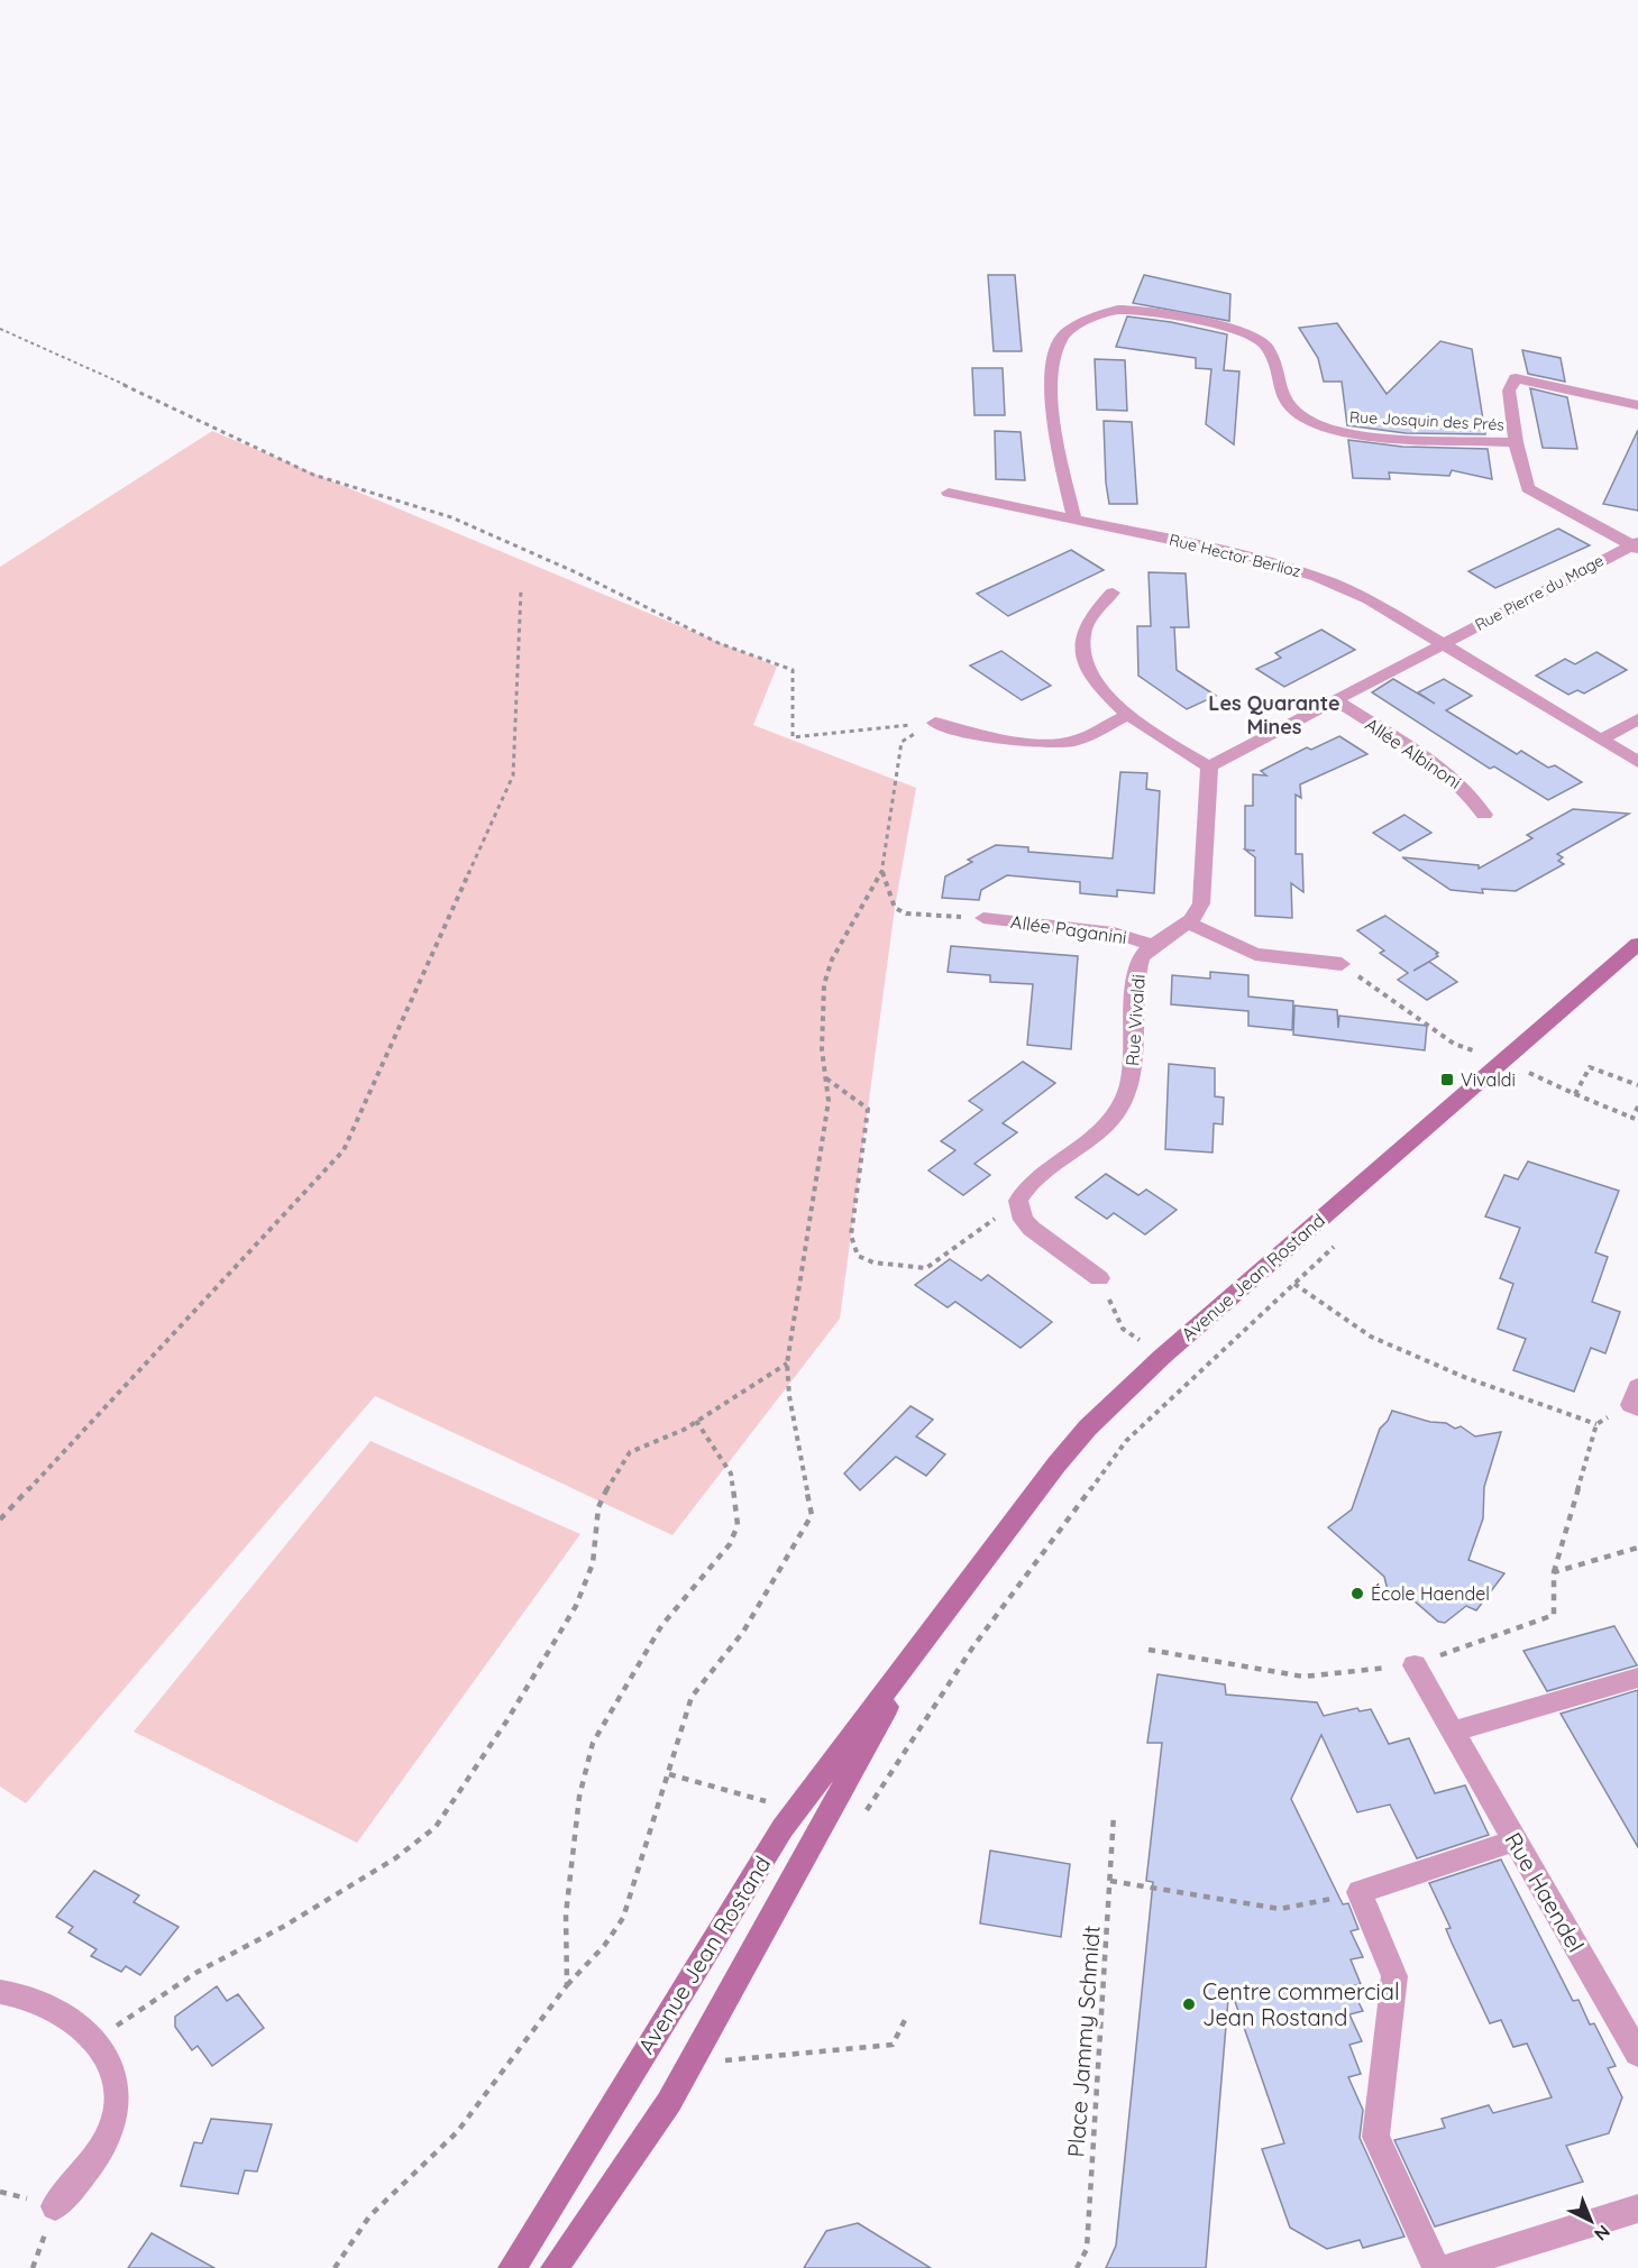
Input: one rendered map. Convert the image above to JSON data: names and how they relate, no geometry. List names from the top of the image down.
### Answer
{
  "streets": {
    "street": [
      "Rue Josquin des Prés",
      "Rue Hector Berlioz",
      "Rue Pierre du Mage",
      "Allée Albinoni",
      "Allée Paganini",
      "Rue Vivaldi",
      "Avenue Jean Rostand",
      "Rue Haendel"
    ],
    "path": ["Place Jammy Schmidt"]
  },
  "crossings": [
    ["Rue Josquin des Prés", "Rue Hector Berlioz"],
    ["Rue Hector Berlioz", "Rue Pierre du Mage"],
    ["Allée Paganini", "Rue Vivaldi"]
  ],
  "districts": ["Les Quarante Mines"],
  "places": {
    "transit": ["Vivaldi"],
    "other": ["École Haendel", "Centre commercial Jean Rostand"]
  },
  "north": "bottom right"
}
